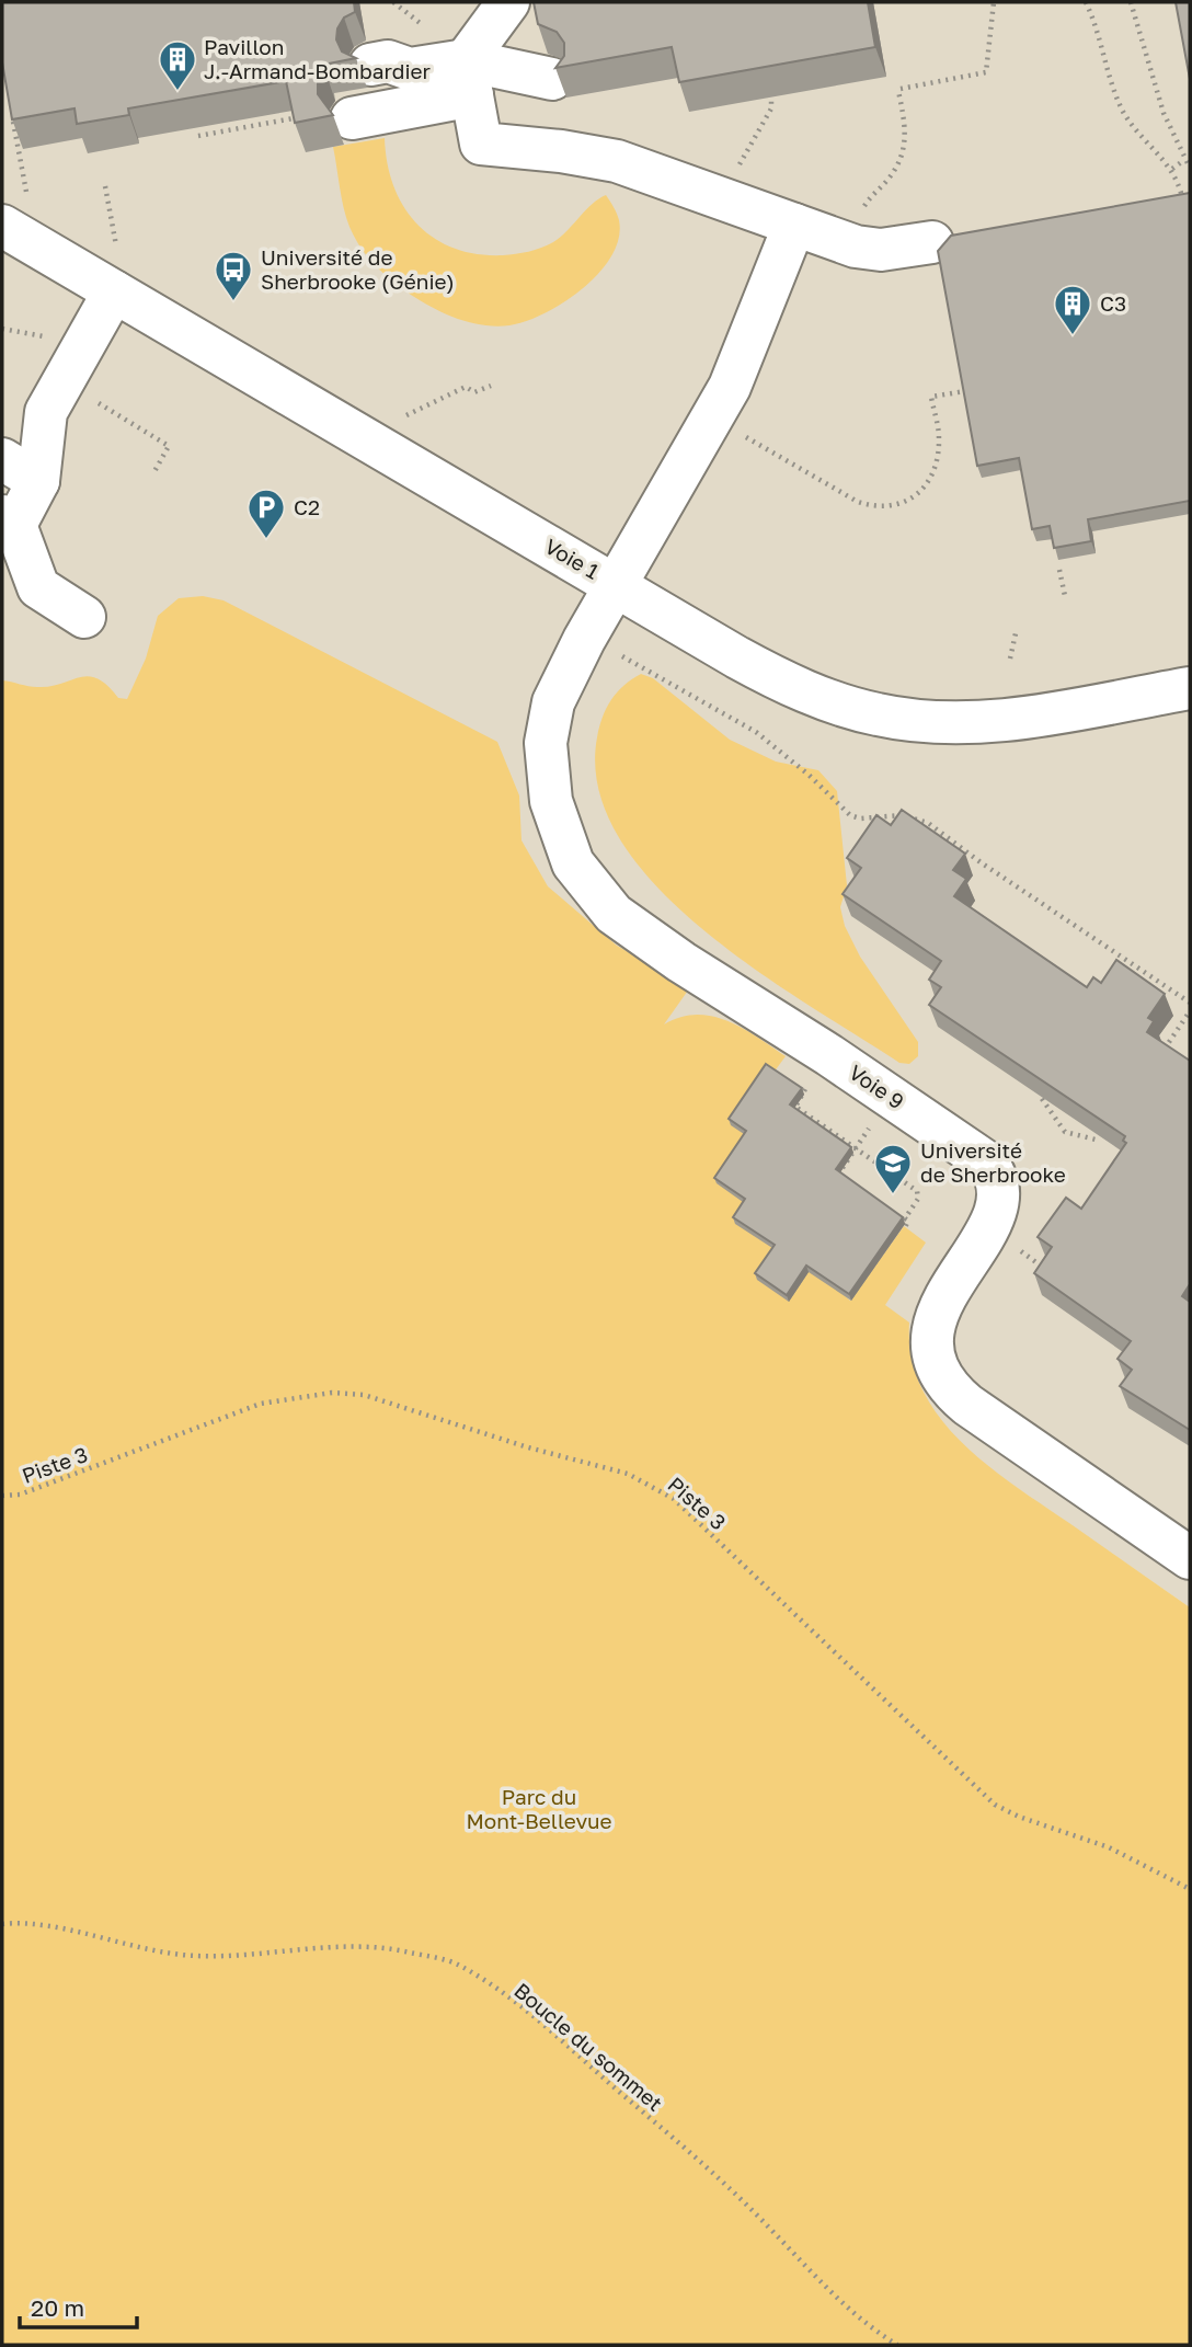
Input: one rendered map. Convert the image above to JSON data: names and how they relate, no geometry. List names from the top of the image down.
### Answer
{
  "streets": {
    "lane": ["Voie 1", "Voie 9"],
    "path": ["Piste 3", "Boucle du sommet"]
  },
  "crossings": [
    ["Voie 1", "Voie 9"]
  ],
  "parks": ["Parc du Mont-Bellevue"],
  "places": {
    "building": ["Pavillon J.-Armand-Bombardier", "C3"],
    "bus stop": ["Université de Sherbrooke (Génie)"],
    "parking": ["C2"],
    "school or university": ["Université de Sherbrooke"]
  },
  "scale_bar": "20 m"
}
